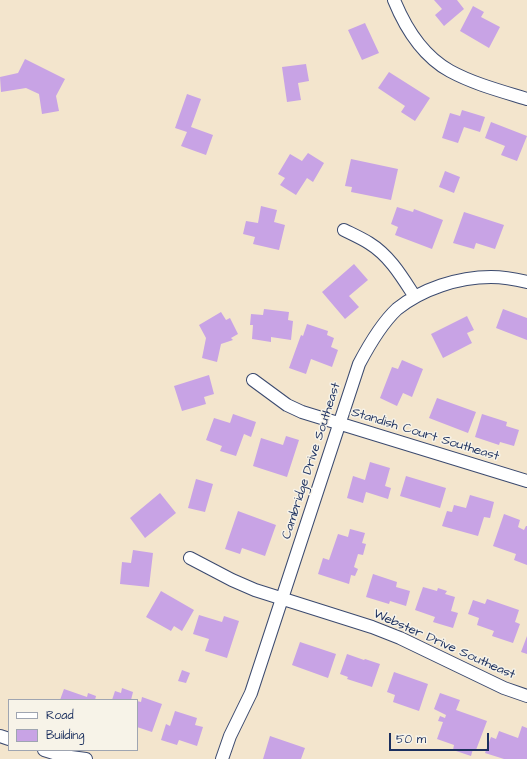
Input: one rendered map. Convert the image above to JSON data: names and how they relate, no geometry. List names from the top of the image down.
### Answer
{
  "streets": {
    "street": ["Standish Court Southeast", "Cambridge Drive Southeast", "Webster Drive Southeast"]
  },
  "crossings": [
    ["Standish Court Southeast", "Cambridge Drive Southeast"],
    ["Cambridge Drive Southeast", "Webster Drive Southeast"]
  ],
  "legend": ["Road", "Building"],
  "scale_bar": "50 m"
}
